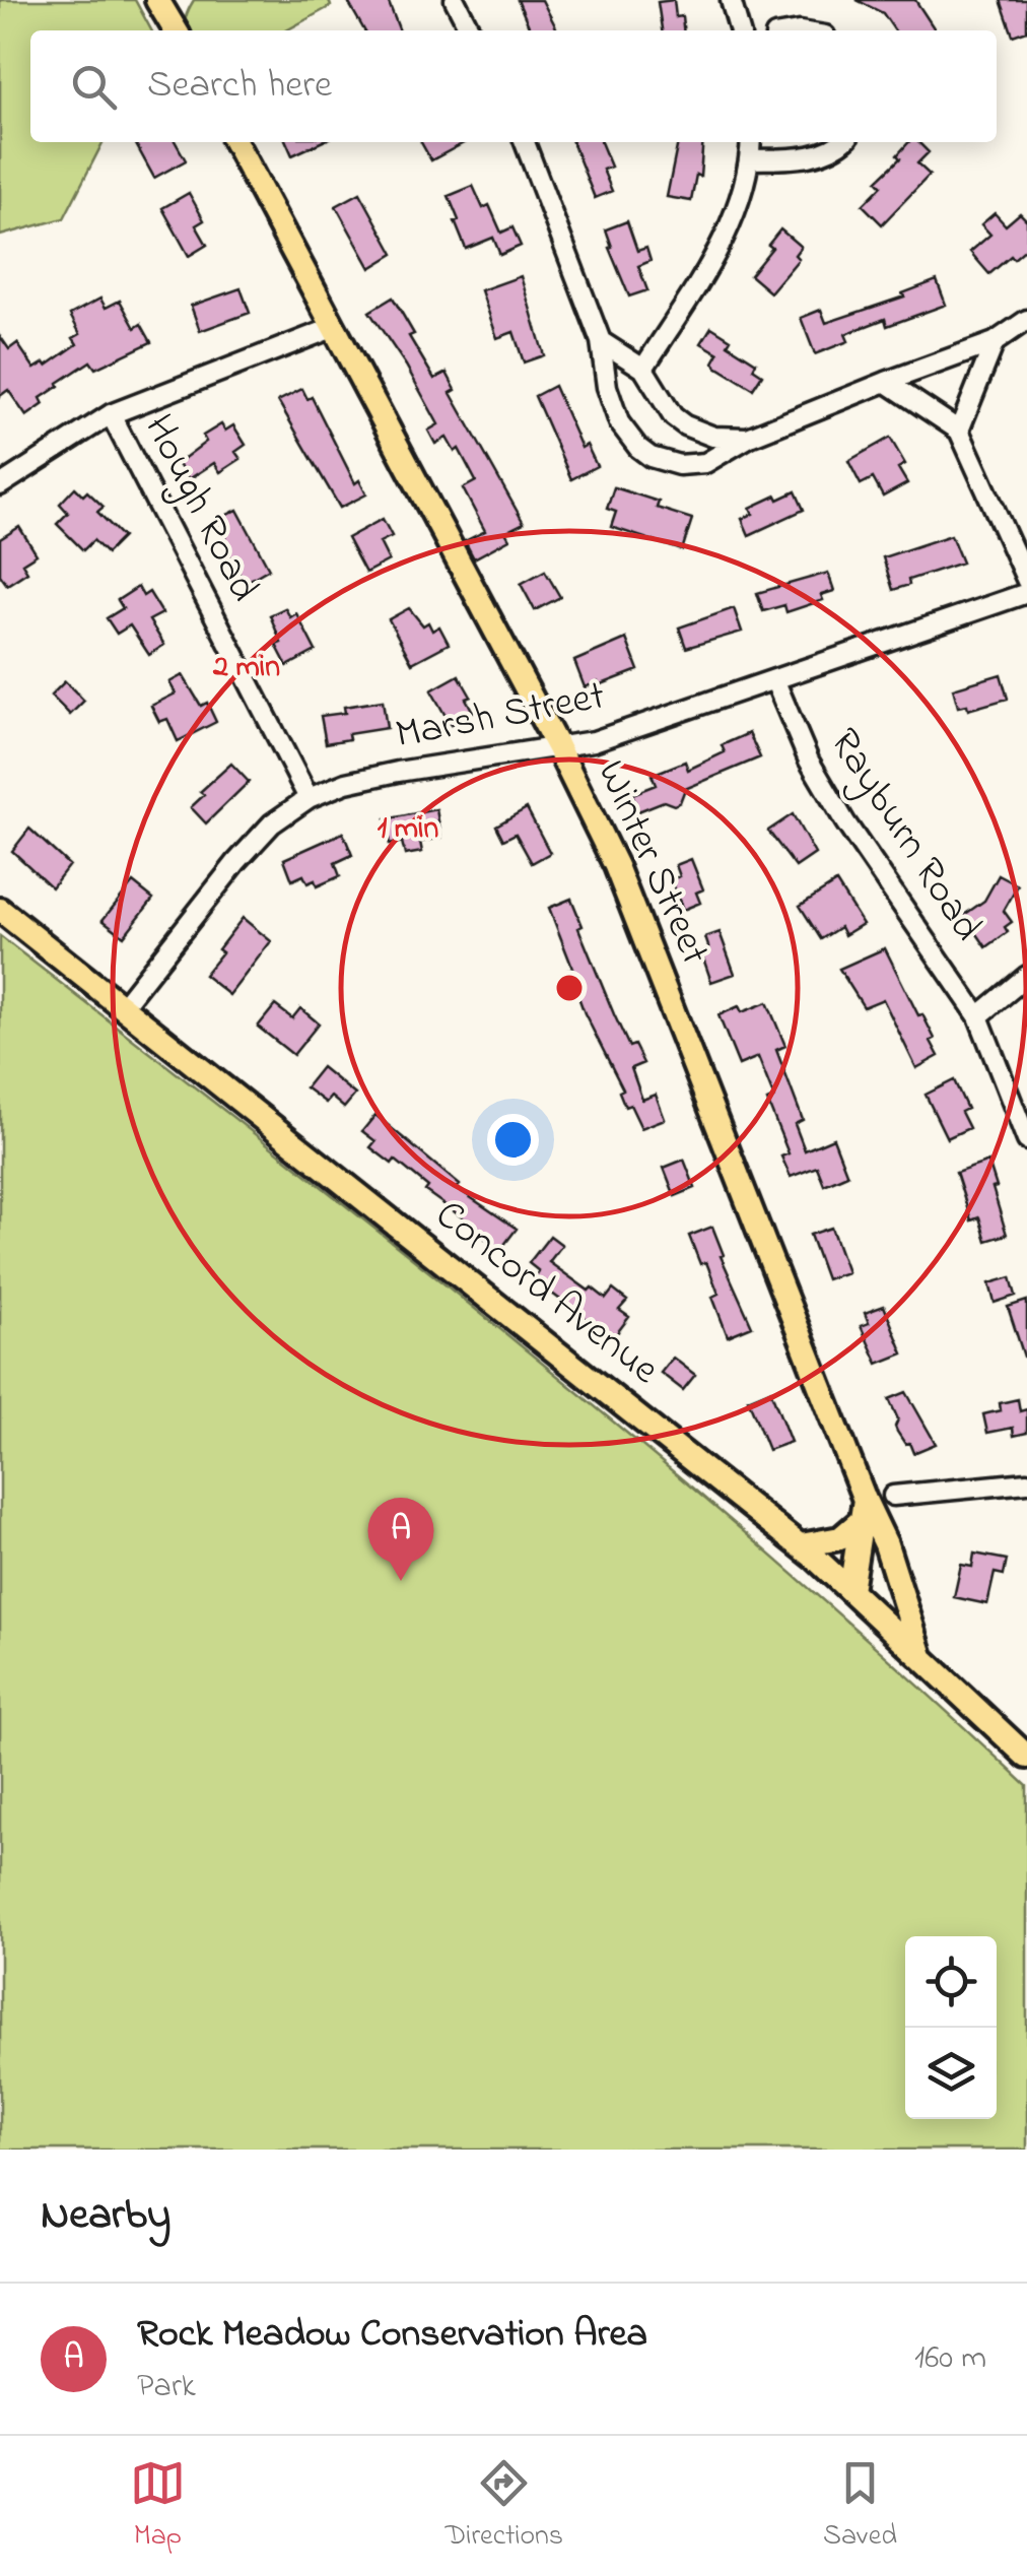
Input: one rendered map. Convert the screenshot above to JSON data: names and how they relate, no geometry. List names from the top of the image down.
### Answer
{
  "streets": {
    "main road": ["Winter Street", "Concord Avenue"],
    "street": ["Hough Road", "Marsh Street", "Rayburn Road"]
  },
  "crossings": [
    ["Hough Road", "Marsh Street"],
    ["Marsh Street", "Rayburn Road"],
    ["Marsh Street", "Winter Street"],
    ["Marsh Street", "Concord Avenue"],
    ["Winter Street", "Concord Avenue"]
  ],
  "page": {
    "search": "Search here",
    "pins": "A",
    "heading": "Nearby",
    "list": [
      {
        "mark": "A",
        "name": "Rock Meadow Conservation Area",
        "note": "Park",
        "value": "160 m"
      }
    ],
    "nav": ["Map", "Directions", "Saved"]
  },
  "rings": ["2 min", "1 min"]
}
